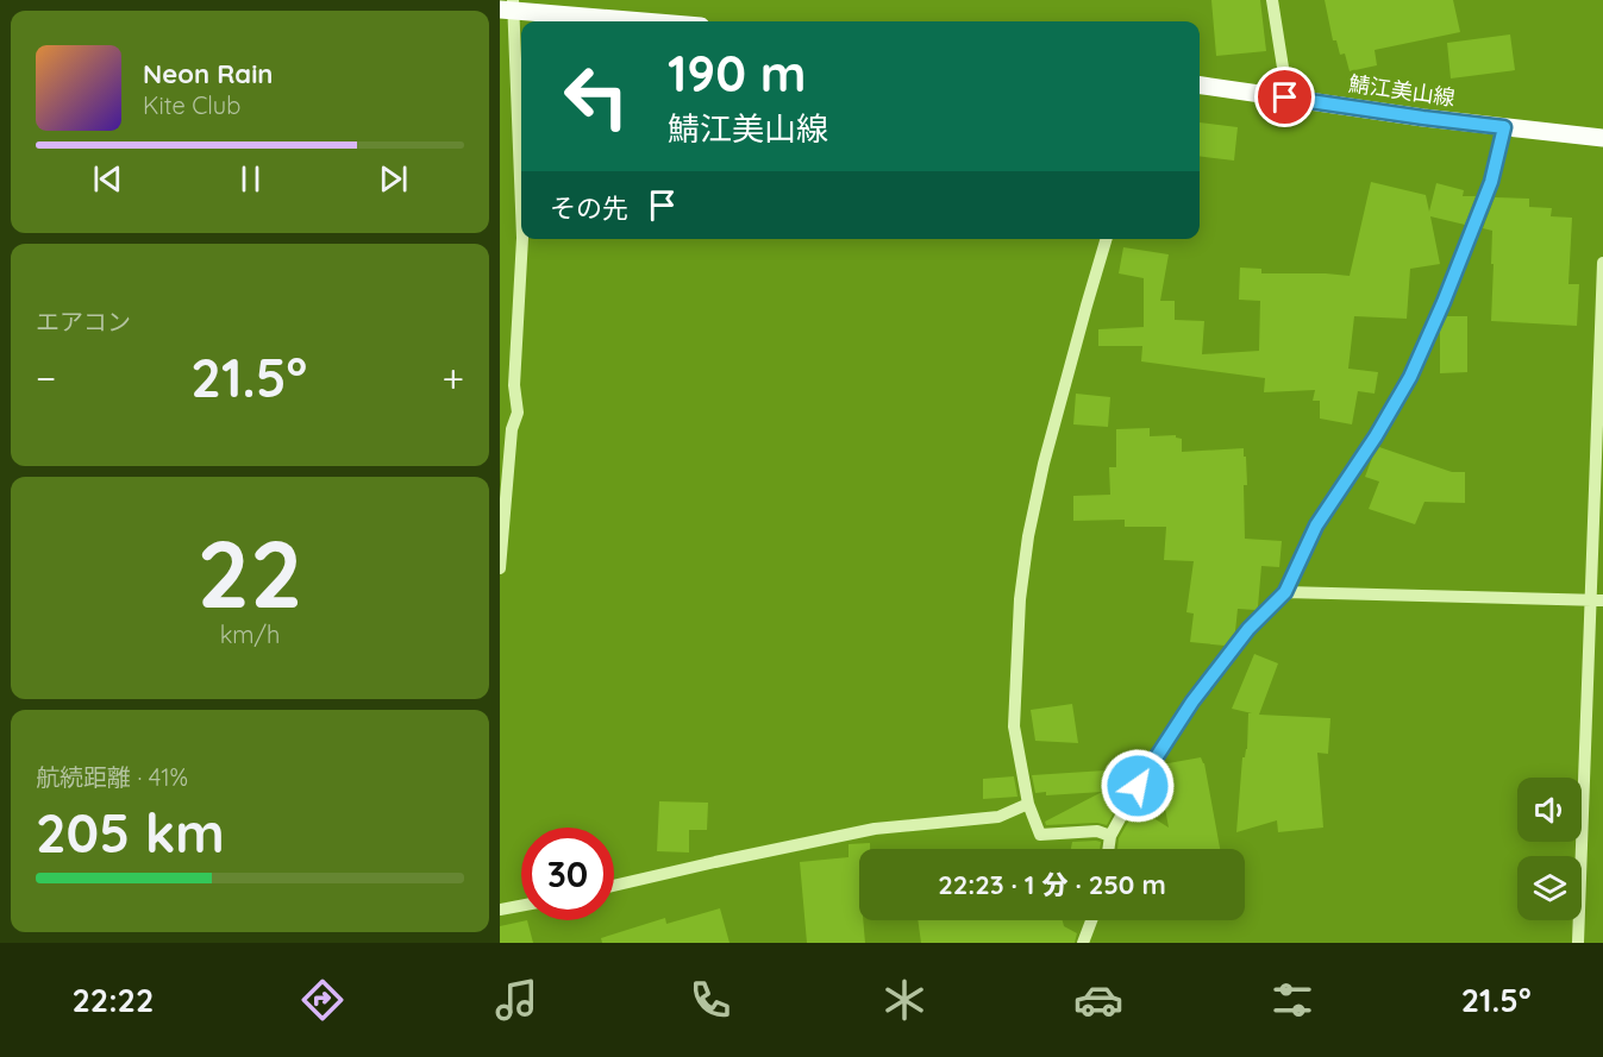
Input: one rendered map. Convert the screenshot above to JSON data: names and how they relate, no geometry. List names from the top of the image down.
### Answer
{
  "streets": {
    "main road": ["鯖江美山線"]
  },
  "page": {
    "turn": ["190 m", "鯖江美山線"],
    "song": ["Neon Rain", "Kite Club"],
    "then": "その先",
    "tile": [
      "エアコン",
      ["22", "km/h"],
      ["航続距離 · 41%", "205 km"]
    ],
    "heat": ["−", "21.5°", "+"],
    "limit": "30",
    "trip": "22:23 · 1 分 · 250 m",
    "tabs": ["22:22", "21.5°"]
  }
}
